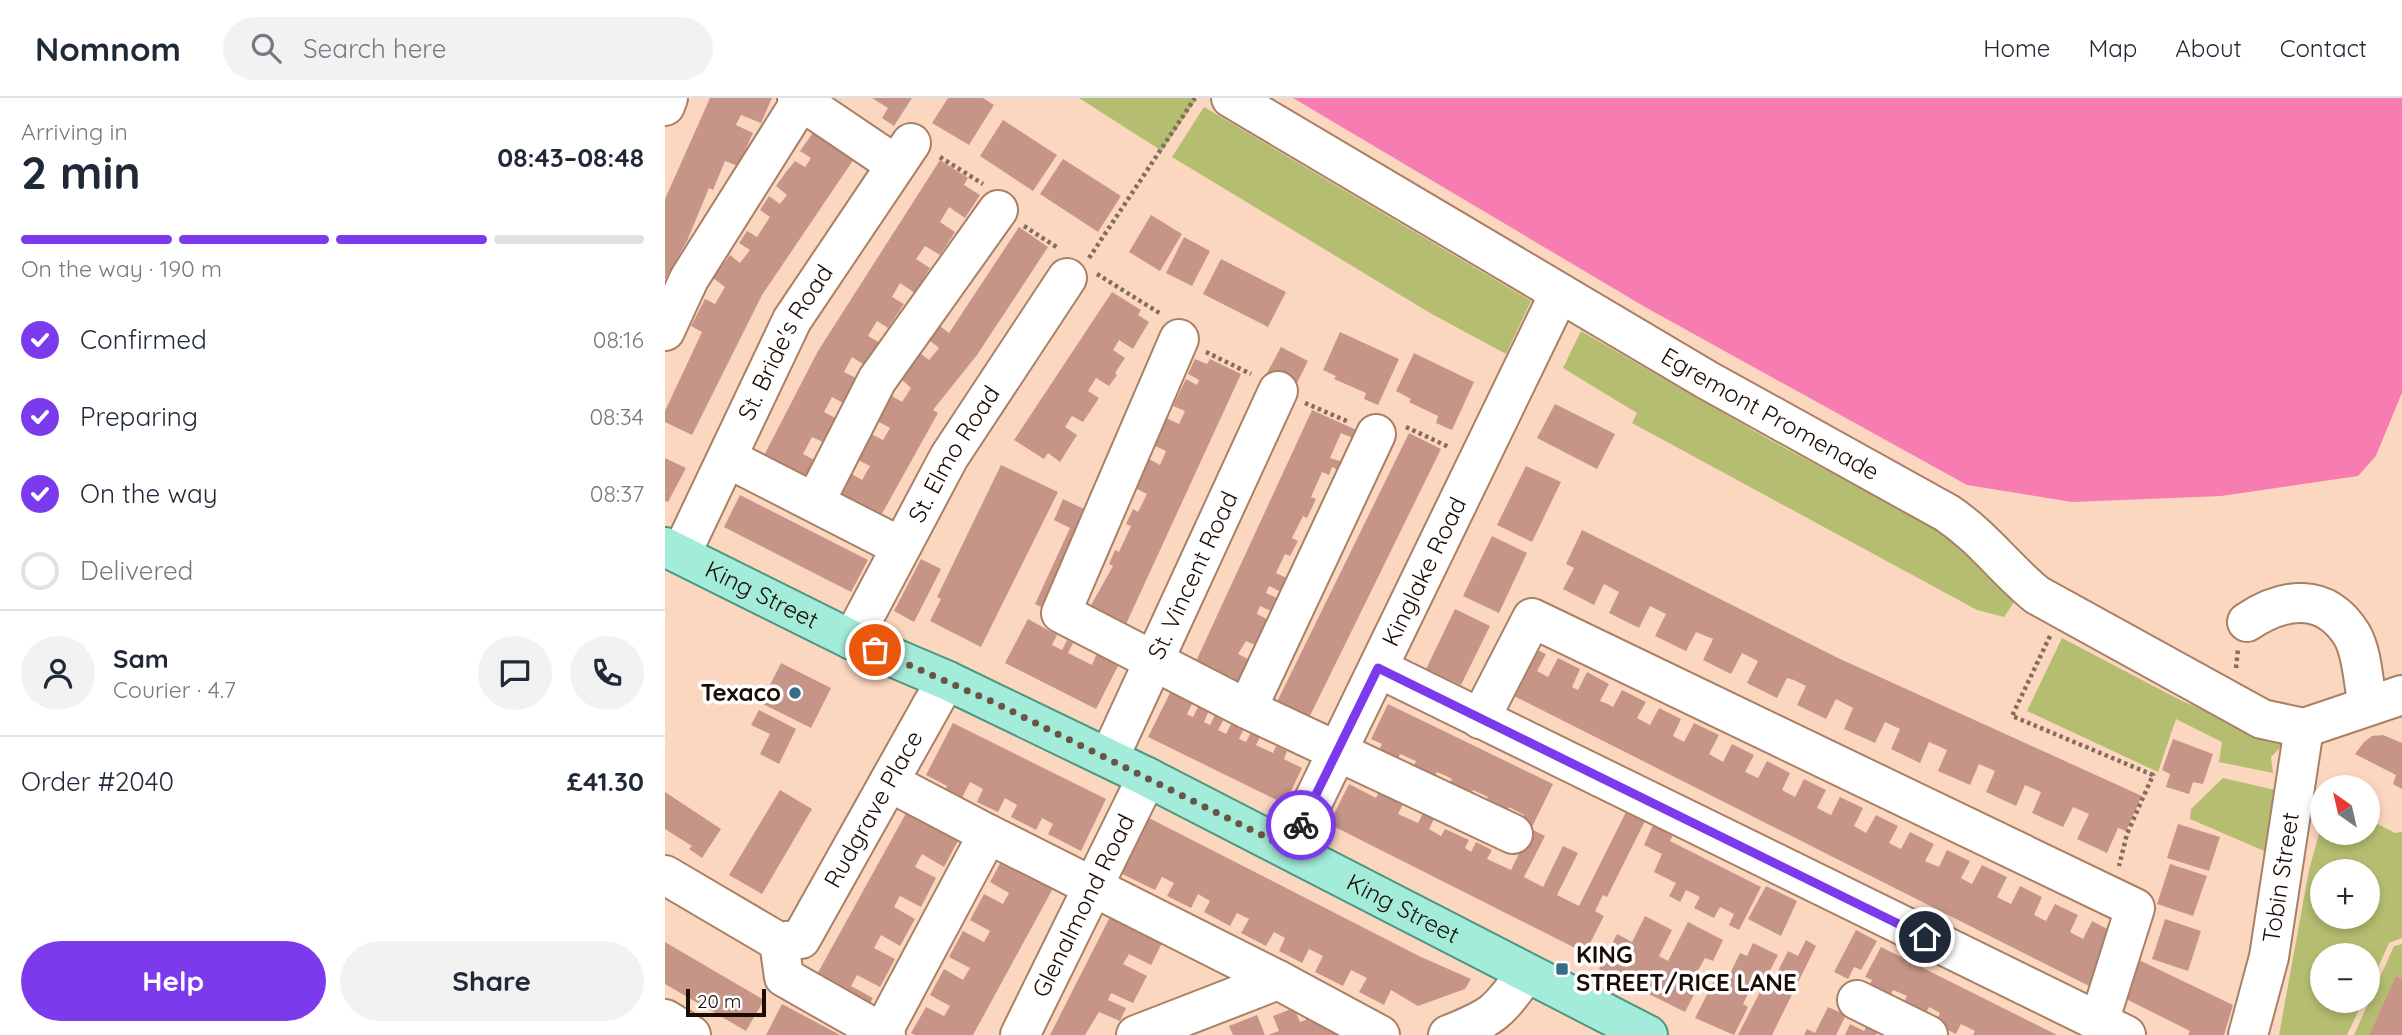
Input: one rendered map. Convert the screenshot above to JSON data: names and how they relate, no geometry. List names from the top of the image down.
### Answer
{
  "streets": {
    "main road": ["King Street"],
    "street": [
      "St. Bride's Road",
      "Egremont Promenade",
      "St. Elmo Road",
      "Kinglake Road",
      "St. Vincent Road",
      "Rudgrave Place",
      "Tobin Street",
      "Glenalmond Road"
    ]
  },
  "crossings": [
    ["St. Bride's Road", "King Street"],
    ["Egremont Promenade", "Kinglake Road"],
    ["Egremont Promenade", "Tobin Street"],
    ["St. Elmo Road", "King Street"],
    ["Kinglake Road", "King Street"],
    ["St. Vincent Road", "King Street"],
    ["King Street", "Rudgrave Place"],
    ["King Street", "Glenalmond Road"]
  ],
  "places": {
    "other": ["Texaco"],
    "transit": ["KING STREET/RICE LANE"]
  },
  "scale_bar": "20 m",
  "north": "top left",
  "page": {
    "header": "Nomnom",
    "search": "Search here",
    "nav": [
      "Home",
      "Map",
      "About",
      "Contact"
    ],
    "heading": ["2 min", "Arriving in", "08:43–08:48"],
    "panel": [
      "Sam",
      "Courier · 4.7",
      "Order #2040",
      "£41.30"
    ],
    "bar": "On the way · 190 m",
    "list": [
      ["Confirmed", "08:16"],
      ["Preparing", "08:34"],
      ["On the way", "08:37"],
      "Delivered"
    ],
    "map_buttons": ["+", "−"],
    "buttons": ["Help", "Share"],
    "scale": "20 m"
  }
}
